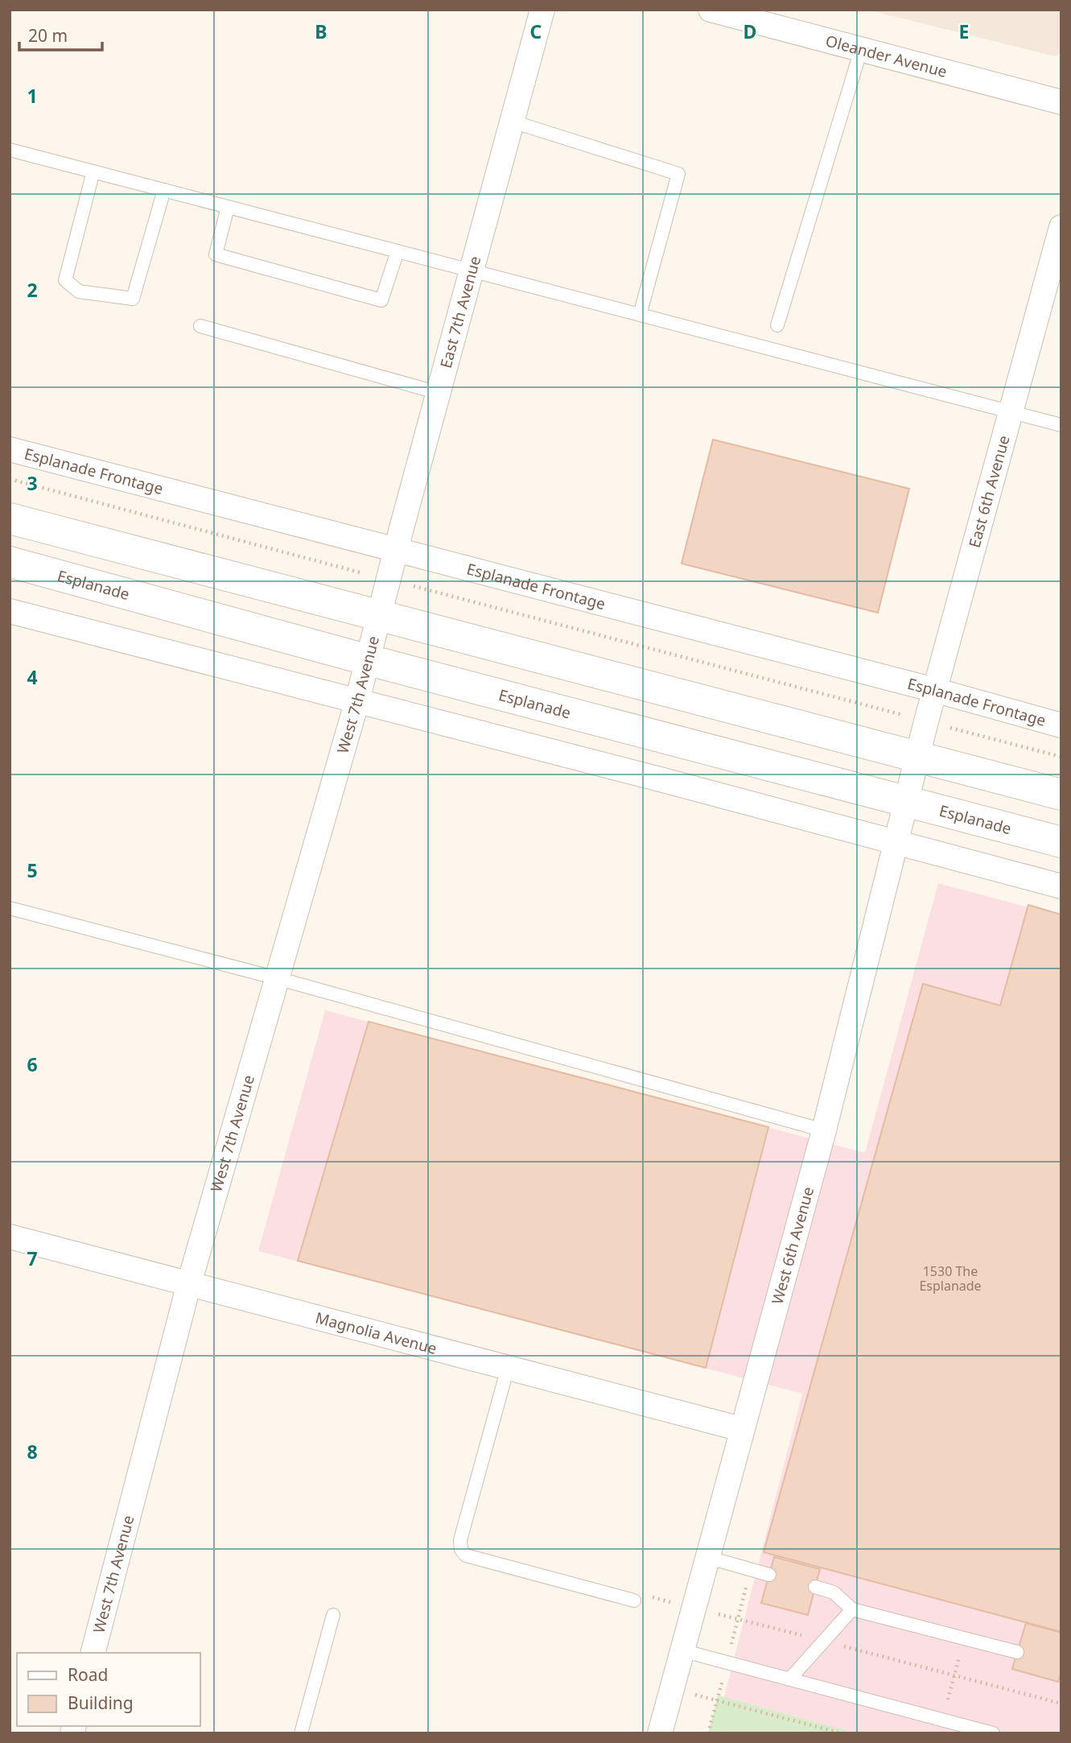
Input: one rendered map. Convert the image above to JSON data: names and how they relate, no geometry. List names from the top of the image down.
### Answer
{
  "streets": {
    "main road": ["Esplanade"],
    "street": [
      "Oleander Avenue",
      "East 7th Avenue",
      "Esplanade Frontage",
      "East 6th Avenue",
      "West 7th Avenue",
      "West 6th Avenue",
      "Magnolia Avenue"
    ]
  },
  "crossings": [
    ["East 7th Avenue", "Esplanade Frontage"],
    ["East 7th Avenue", "West 7th Avenue"],
    ["Esplanade Frontage", "East 6th Avenue"],
    ["East 6th Avenue", "West 6th Avenue"],
    ["Esplanade", "West 7th Avenue"],
    ["Esplanade", "West 6th Avenue"],
    ["West 7th Avenue", "Magnolia Avenue"],
    ["West 6th Avenue", "Magnolia Avenue"]
  ],
  "house_numbers": ["1530 The Esplanade"],
  "legend": ["Road", "Building"],
  "scale_bar": "20 m",
  "grid": {
    "columns": [
      "B",
      "C",
      "D",
      "E"
    ],
    "rows": [
      "1",
      "2",
      "3",
      "4",
      "5",
      "6",
      "7",
      "8"
    ]
  }
}
